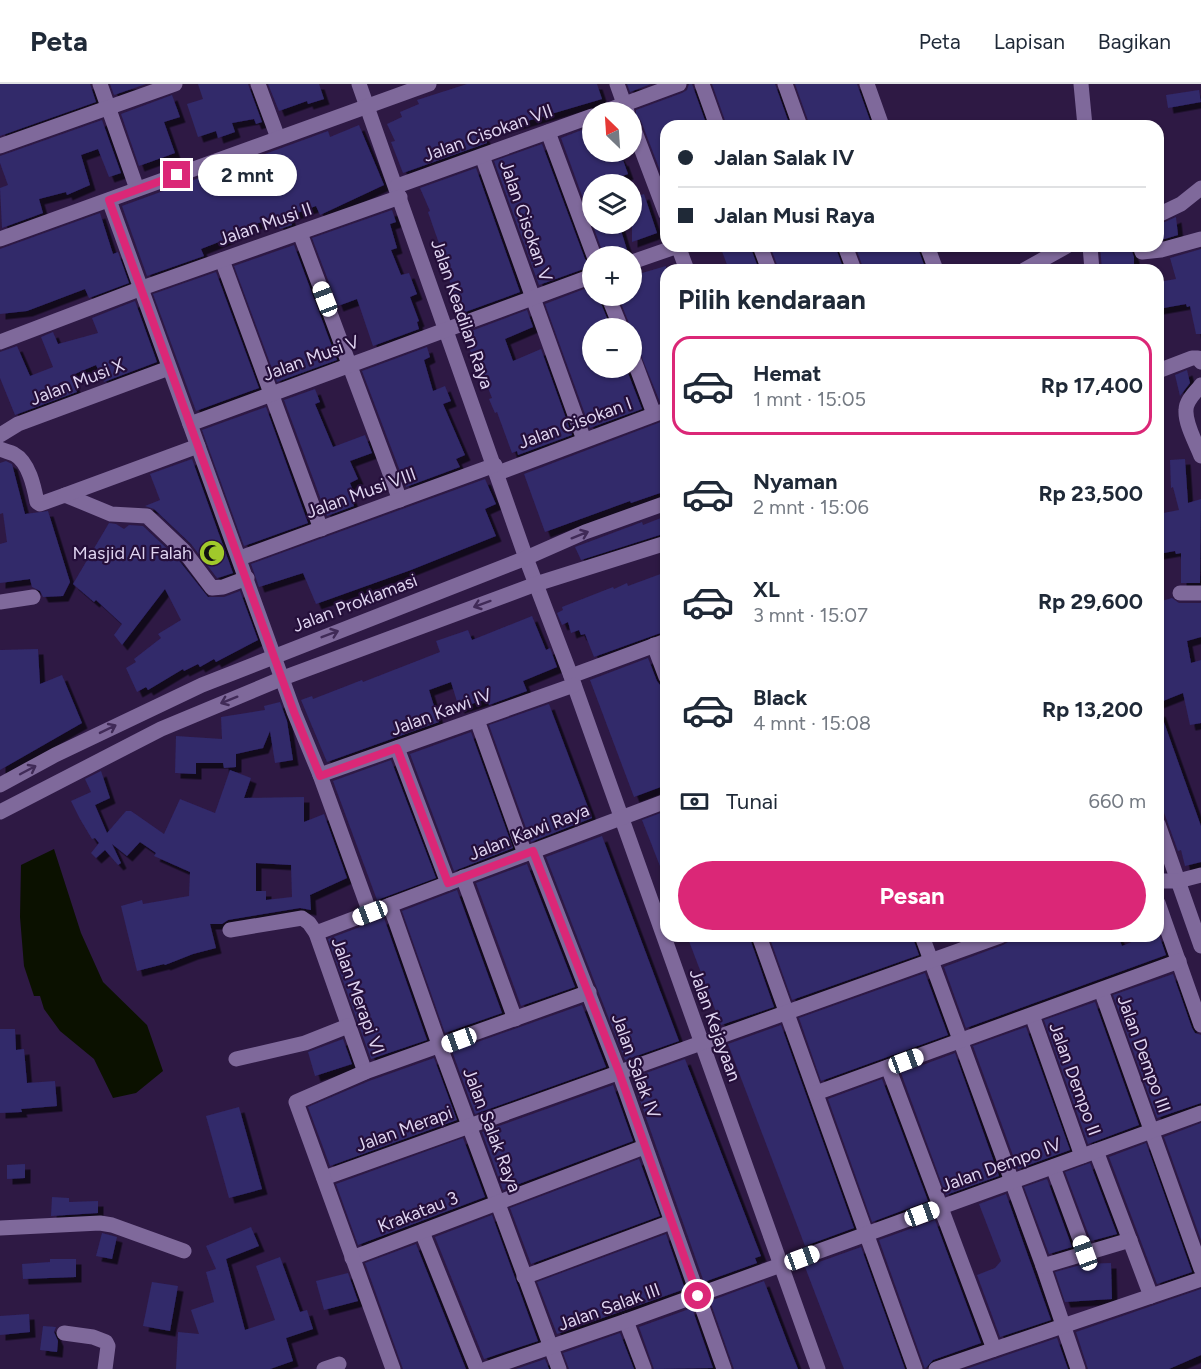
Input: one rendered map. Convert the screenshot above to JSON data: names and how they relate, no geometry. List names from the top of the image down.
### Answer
{
  "streets": {
    "street": [
      "Jalan Cisokan VII",
      "Jalan Cisokan V",
      "Jalan Musi II",
      "Jalan Keadilan Raya",
      "Jalan Musi V",
      "Jalan Musi X",
      "Jalan Cisokan I",
      "Jalan Musi VIII",
      "Jalan Proklamasi",
      "Jalan Kawi IV",
      "Jalan Kawi Raya",
      "Jalan Merapi VI",
      "Jalan Kejayaan",
      "Jalan Dempo III",
      "Jalan Salak IV",
      "Jalan Dempo II",
      "Jalan Merapi",
      "Jalan Salak Raya",
      "Jalan Dempo IV",
      "Krakatau 3",
      "Jalan Salak III"
    ]
  },
  "crossings": [
    ["Jalan Cisokan VII", "Jalan Cisokan V"],
    ["Jalan Cisokan VII", "Jalan Musi II"],
    ["Jalan Cisokan VII", "Jalan Keadilan Raya"],
    ["Jalan Cisokan V", "Jalan Musi V"],
    ["Jalan Cisokan V", "Jalan Cisokan I"],
    ["Jalan Musi II", "Jalan Keadilan Raya"],
    ["Jalan Keadilan Raya", "Jalan Musi V"],
    ["Jalan Keadilan Raya", "Jalan Cisokan I"],
    ["Jalan Keadilan Raya", "Jalan Musi VIII"],
    ["Jalan Keadilan Raya", "Jalan Proklamasi"],
    ["Jalan Keadilan Raya", "Jalan Kejayaan"],
    ["Jalan Cisokan I", "Jalan Musi VIII"],
    ["Jalan Proklamasi", "Jalan Kejayaan"],
    ["Jalan Kawi IV", "Jalan Kejayaan"],
    ["Jalan Kawi IV", "Jalan Salak IV"],
    ["Jalan Kawi Raya", "Jalan Merapi VI"],
    ["Jalan Kawi Raya", "Jalan Kejayaan"],
    ["Jalan Kawi Raya", "Jalan Salak IV"],
    ["Jalan Kawi Raya", "Jalan Salak Raya"],
    ["Jalan Kejayaan", "Jalan Merapi"],
    ["Jalan Kejayaan", "Jalan Dempo IV"],
    ["Jalan Kejayaan", "Jalan Salak III"],
    ["Jalan Dempo III", "Jalan Dempo IV"],
    ["Jalan Salak IV", "Jalan Merapi"],
    ["Jalan Salak IV", "Krakatau 3"],
    ["Jalan Salak IV", "Jalan Salak III"],
    ["Jalan Dempo II", "Jalan Dempo IV"],
    ["Jalan Merapi", "Jalan Salak Raya"],
    ["Jalan Salak Raya", "Krakatau 3"],
    ["Jalan Salak Raya", "Jalan Salak III"],
    ["Jalan Dempo IV", "Jalan Salak III"]
  ],
  "places": {
    "mosque": ["Masjid Al Falah"]
  },
  "north": "top left",
  "page": {
    "header": "Peta",
    "nav": ["Peta", "Lapisan", "Bagikan"],
    "map_buttons": ["+", "−"],
    "banner": ["Jalan Salak IV", "Jalan Musi Raya"],
    "bubble": "2 mnt",
    "heading": "Pilih kendaraan",
    "list": [
      {
        "name": "Hemat",
        "note": "1 mnt · 15:05",
        "value": "Rp 17,400"
      },
      {
        "name": "Nyaman",
        "note": "2 mnt · 15:06",
        "value": "Rp 23,500"
      },
      {
        "name": "XL",
        "note": "3 mnt · 15:07",
        "value": "Rp 29,600"
      },
      {
        "name": "Black",
        "note": "4 mnt · 15:08",
        "value": "Rp 13,200"
      }
    ],
    "pay": ["Tunai", "660 m"],
    "buttons": "Pesan"
  }
}
